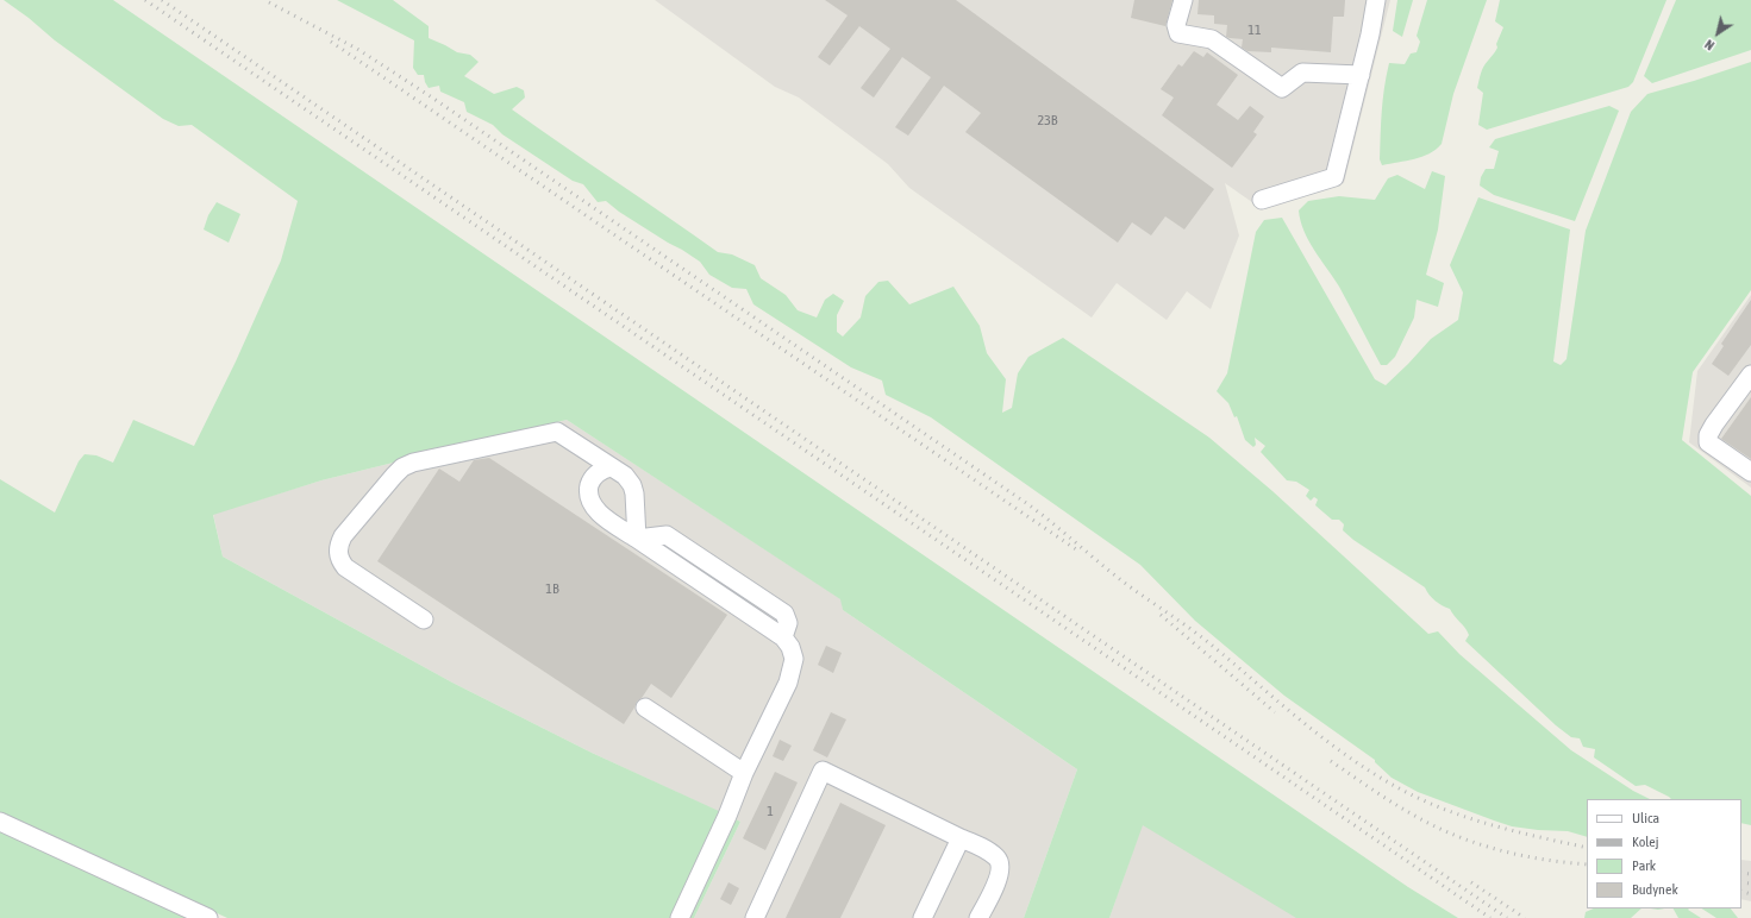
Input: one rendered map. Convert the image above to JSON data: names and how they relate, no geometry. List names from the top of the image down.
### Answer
{
  "house_numbers": [
    "11",
    "23B",
    "1B",
    "1"
  ],
  "legend": [
    "Ulica",
    "Kolej",
    "Park",
    "Budynek"
  ],
  "north": "bottom left"
}
